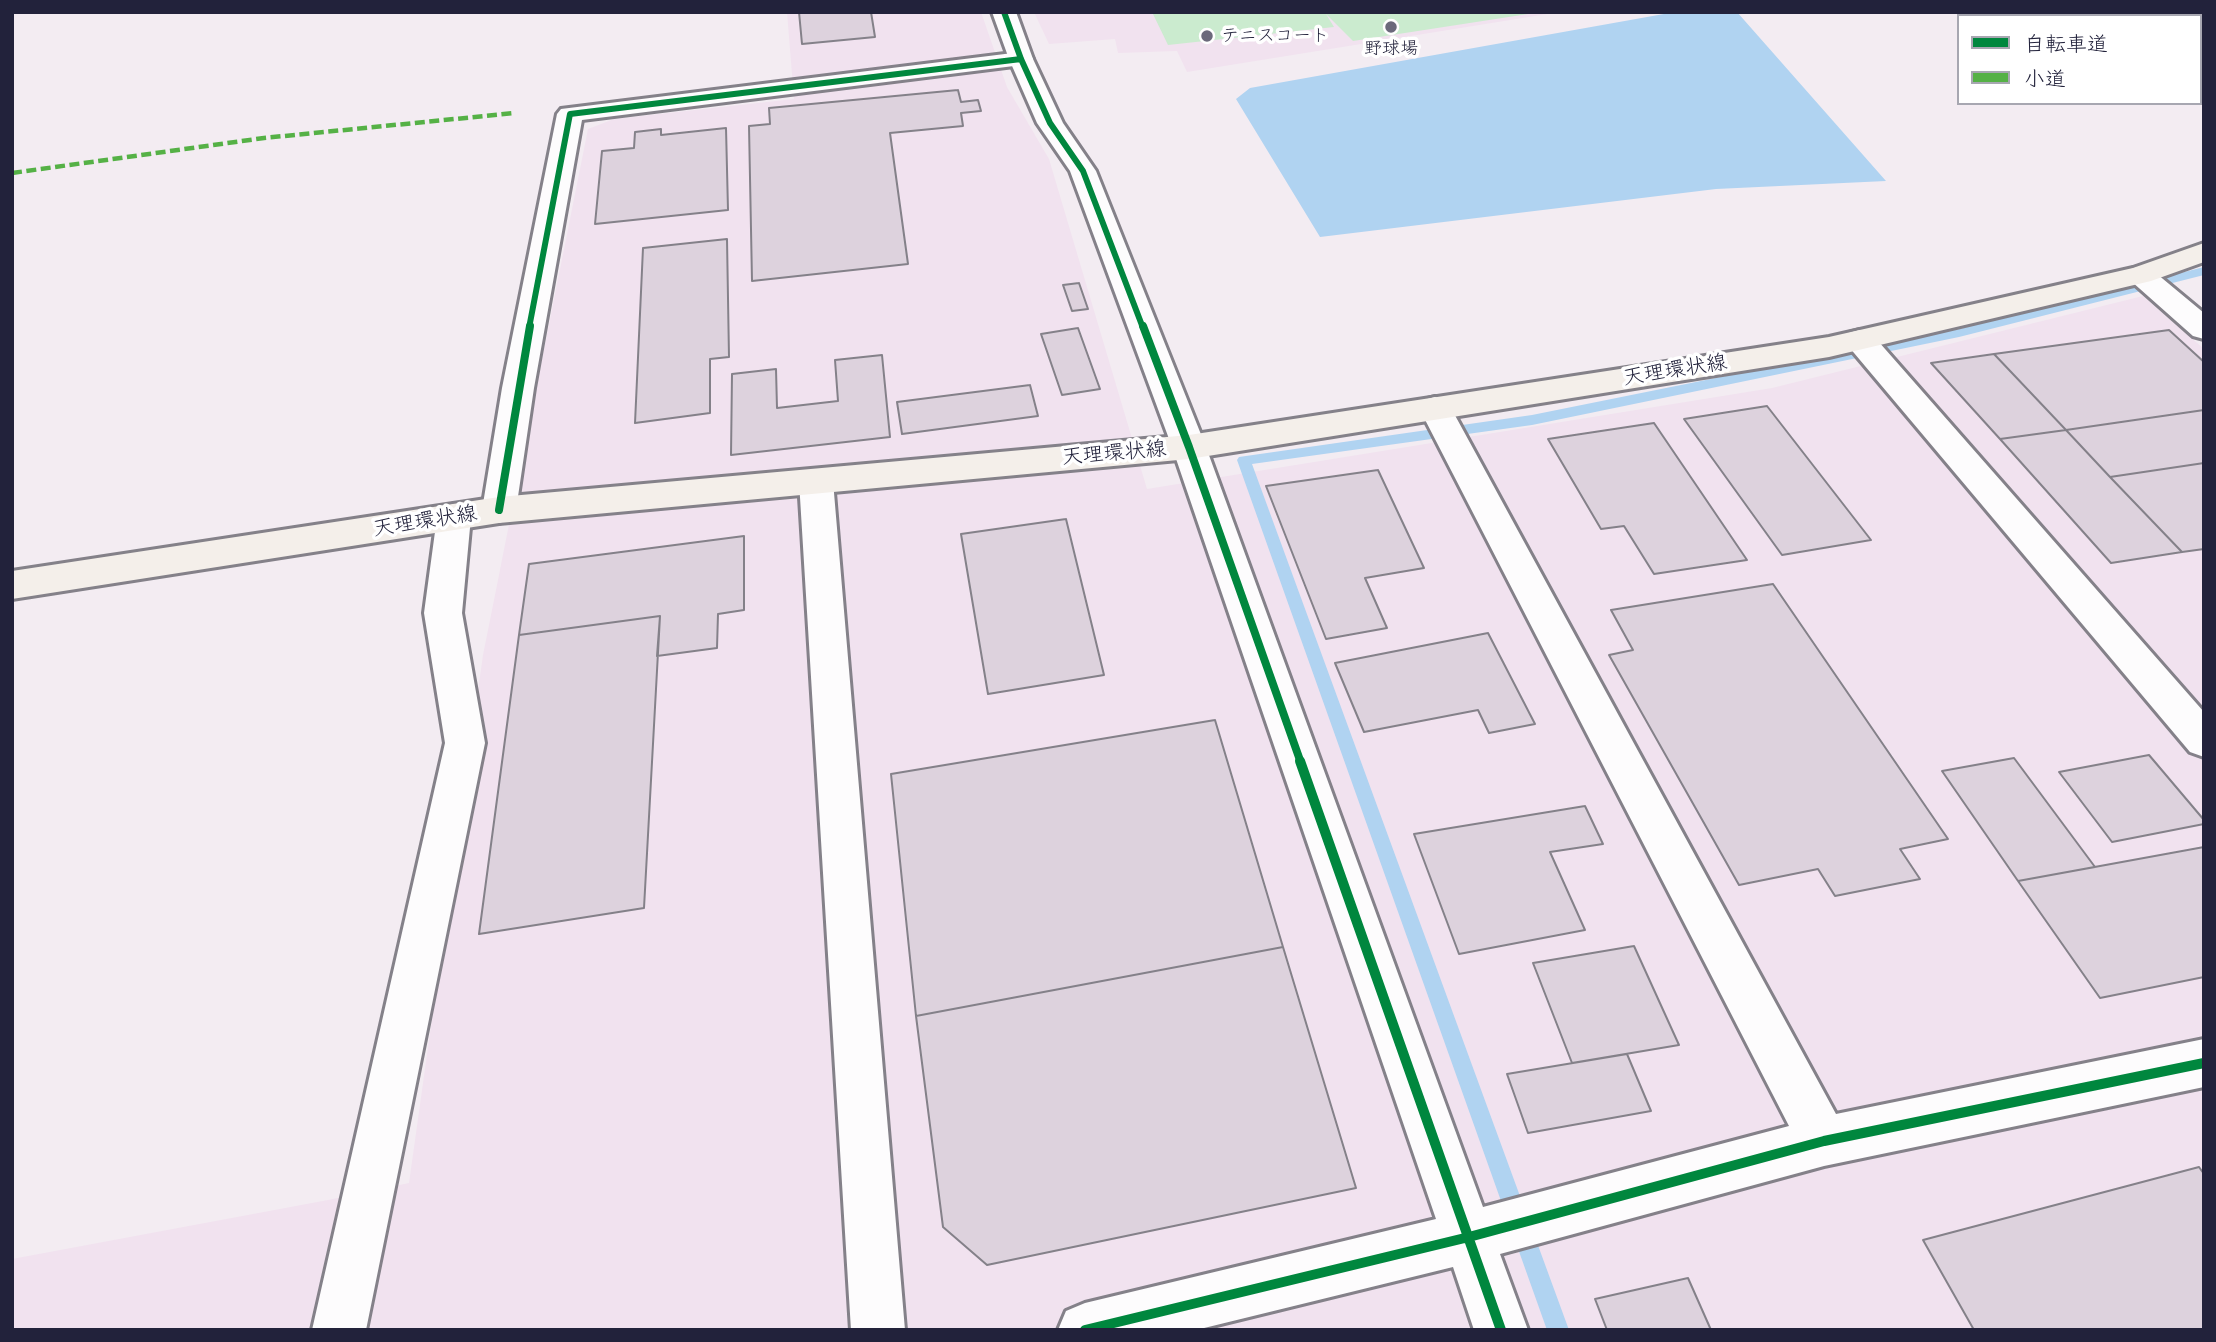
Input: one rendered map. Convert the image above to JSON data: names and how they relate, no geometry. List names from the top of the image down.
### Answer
{
  "streets": {
    "main road": ["天理環状線"]
  },
  "places": ["野球場", "テニスコート"],
  "legend": ["自転車道", "小道"]
}
